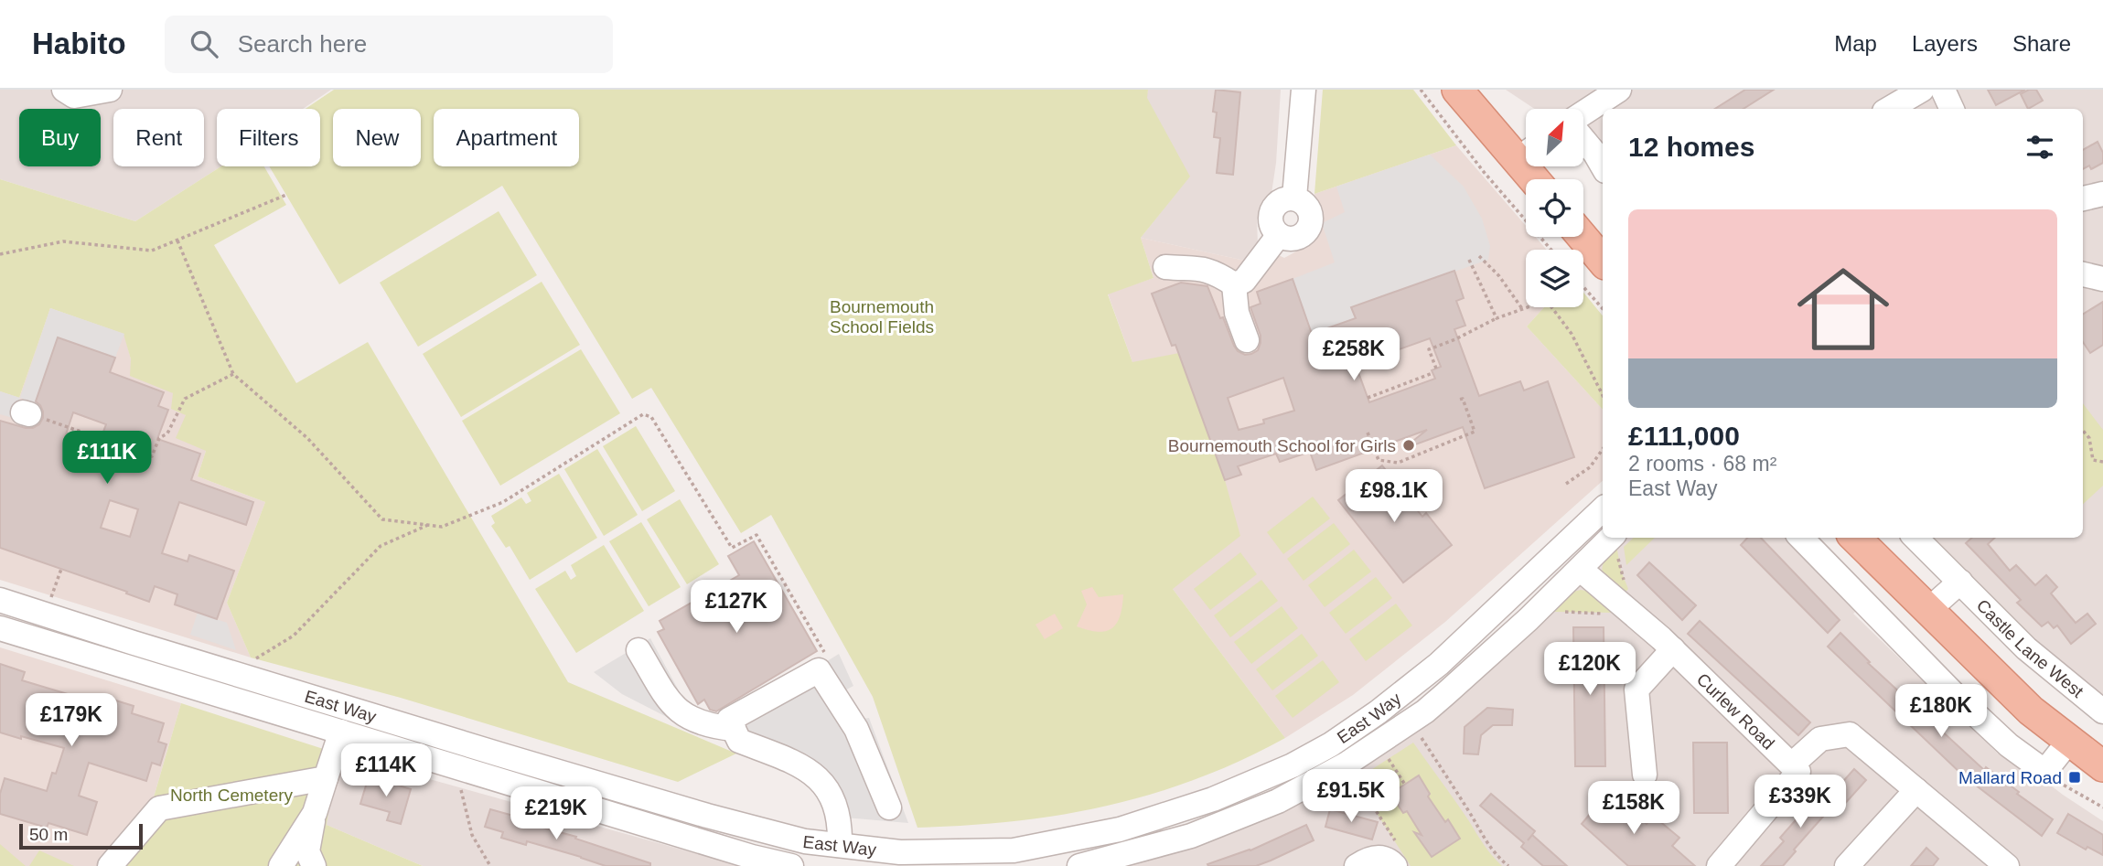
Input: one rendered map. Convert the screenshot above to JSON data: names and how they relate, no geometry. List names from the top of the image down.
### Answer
{
  "streets": {
    "street": ["Castle Lane West", "East Way", "Curlew Road"]
  },
  "crossings": [
    ["East Way", "Curlew Road"]
  ],
  "parks": ["Bournemouth School Fields", "North Cemetery"],
  "places": {
    "other": ["Bournemouth School for Girls"],
    "transit": ["Mallard Road"]
  },
  "scale_bar": "50 m",
  "north": "top right",
  "page": {
    "header": "Habito",
    "search": "Search here",
    "nav": ["Map", "Layers", "Share"],
    "chip": [
      "Buy",
      "Rent",
      "Filters",
      "New",
      "Apartment"
    ],
    "heading": "12 homes",
    "list": [
      {
        "name": "£111,000",
        "note": "2 rooms · 68 m² · East Way"
      }
    ],
    "price": [
      "£258K",
      "£111K",
      "£98.1K",
      "£127K",
      "£120K",
      "£180K",
      "£179K",
      "£114K",
      "£91.5K",
      "£339K",
      "£158K",
      "£219K"
    ],
    "scale": "50 m"
  }
}
